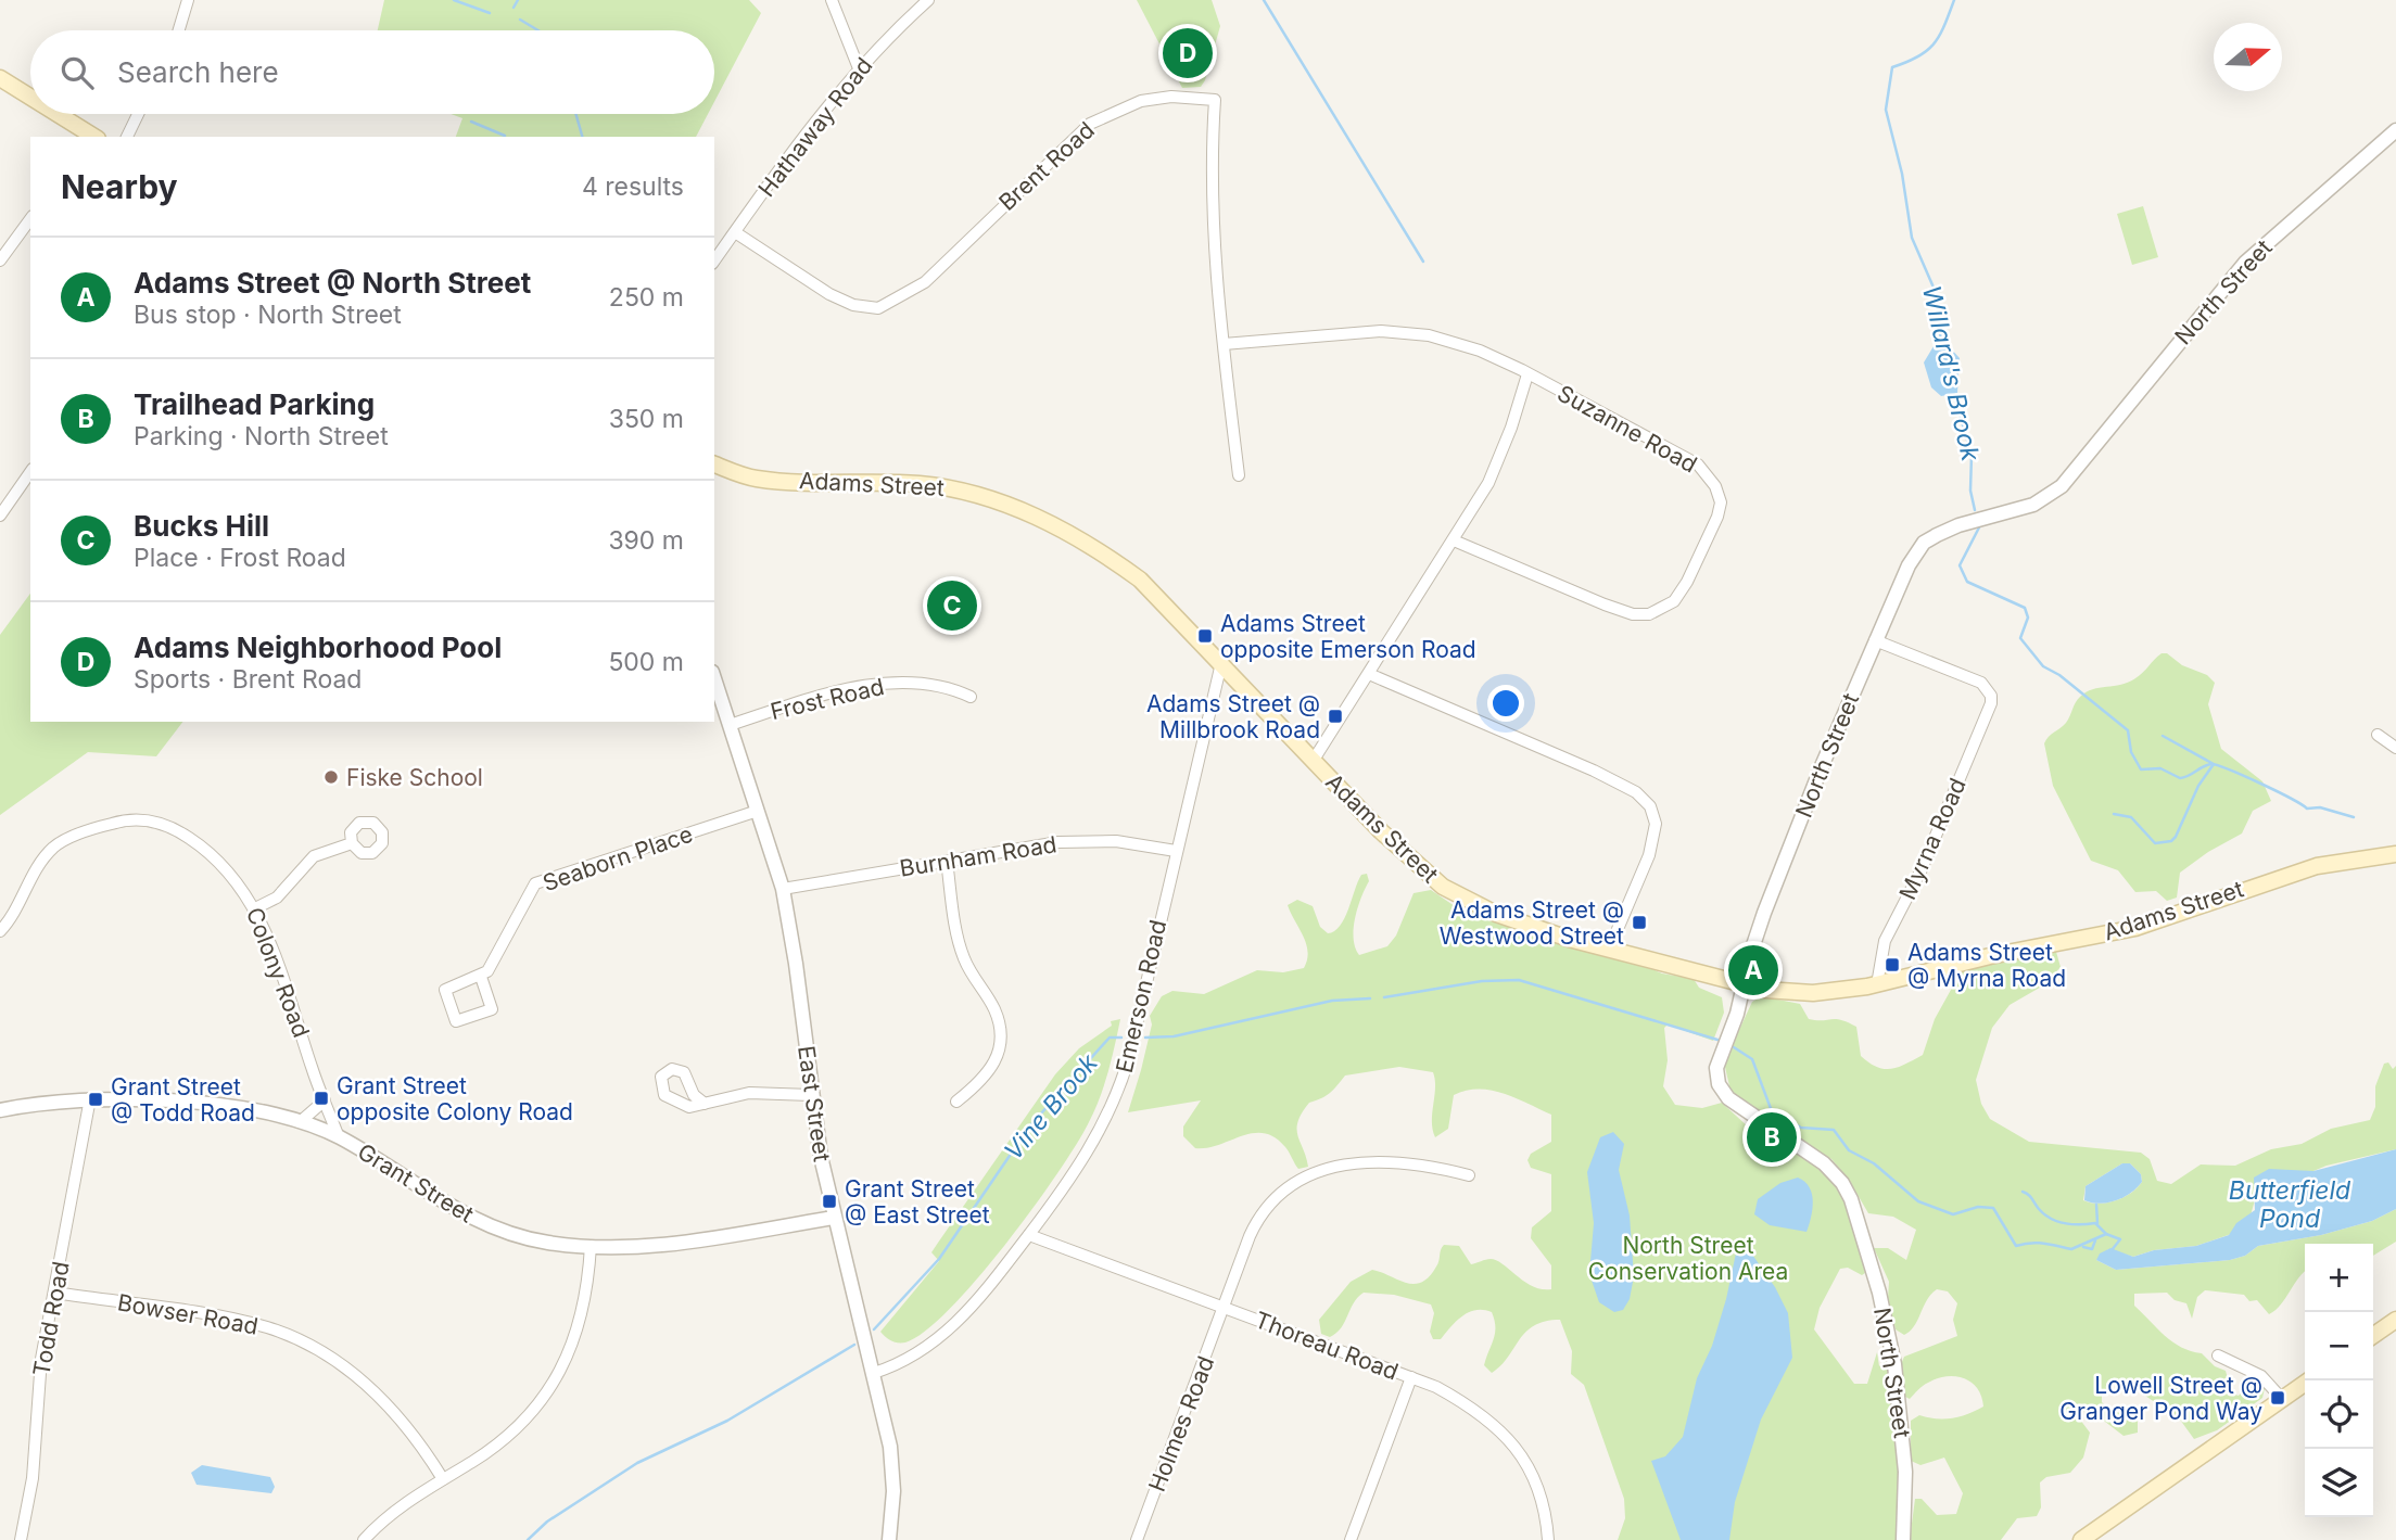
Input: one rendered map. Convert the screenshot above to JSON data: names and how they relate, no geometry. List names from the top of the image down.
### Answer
{
  "streets": {
    "main road": ["Adams Street"],
    "street": [
      "Hathaway Road",
      "Brent Road",
      "North Street",
      "Suzanne Road",
      "Frost Road",
      "Myrna Road",
      "Burnham Road",
      "Seaborn Place",
      "Colony Road",
      "Emerson Road",
      "East Street",
      "Grant Street",
      "Bowser Road",
      "Todd Road",
      "Thoreau Road",
      "Holmes Road"
    ]
  },
  "crossings": [
    ["Hathaway Road", "Brent Road"],
    ["Brent Road", "Suzanne Road"],
    ["North Street", "Adams Street"],
    ["North Street", "Myrna Road"],
    ["Adams Street", "Myrna Road"],
    ["Adams Street", "Emerson Road"],
    ["Frost Road", "East Street"],
    ["Burnham Road", "Emerson Road"],
    ["Burnham Road", "East Street"],
    ["Seaborn Place", "East Street"],
    ["Colony Road", "Grant Street"],
    ["Emerson Road", "East Street"],
    ["Emerson Road", "Thoreau Road"],
    ["East Street", "Grant Street"],
    ["Grant Street", "Todd Road"],
    ["Bowser Road", "Todd Road"],
    ["Thoreau Road", "Holmes Road"]
  ],
  "water": ["Willard's Brook", "Vine Brook", "Butterfield Pond"],
  "parks": ["North Street Conservation Area"],
  "places": {
    "transit": [
      "Adams Street opposite Emerson Road",
      "Adams Street @ Millbrook Road",
      "Adams Street @ Westwood Street",
      "Adams Street @ Myrna Road",
      "Grant Street opposite Colony Road",
      "Grant Street @ Todd Road",
      "Grant Street @ East Street",
      "Lowell Street @ Granger Pond Way"
    ],
    "other": ["Fiske School"]
  },
  "north": "right",
  "page": {
    "pins": [
      "D",
      "C",
      "A",
      "B"
    ],
    "search": "Search here",
    "heading": ["Nearby", "4 results"],
    "list": [
      {
        "mark": "A",
        "name": "Adams Street @ North Street",
        "note": "Bus stop · North Street",
        "value": "250 m"
      },
      {
        "mark": "B",
        "name": "Trailhead Parking",
        "note": "Parking · North Street",
        "value": "350 m"
      },
      {
        "mark": "C",
        "name": "Bucks Hill",
        "note": "Place · Frost Road",
        "value": "390 m"
      },
      {
        "mark": "D",
        "name": "Adams Neighborhood Pool",
        "note": "Sports · Brent Road",
        "value": "500 m"
      }
    ],
    "map_buttons": ["+", "−"]
  }
}
